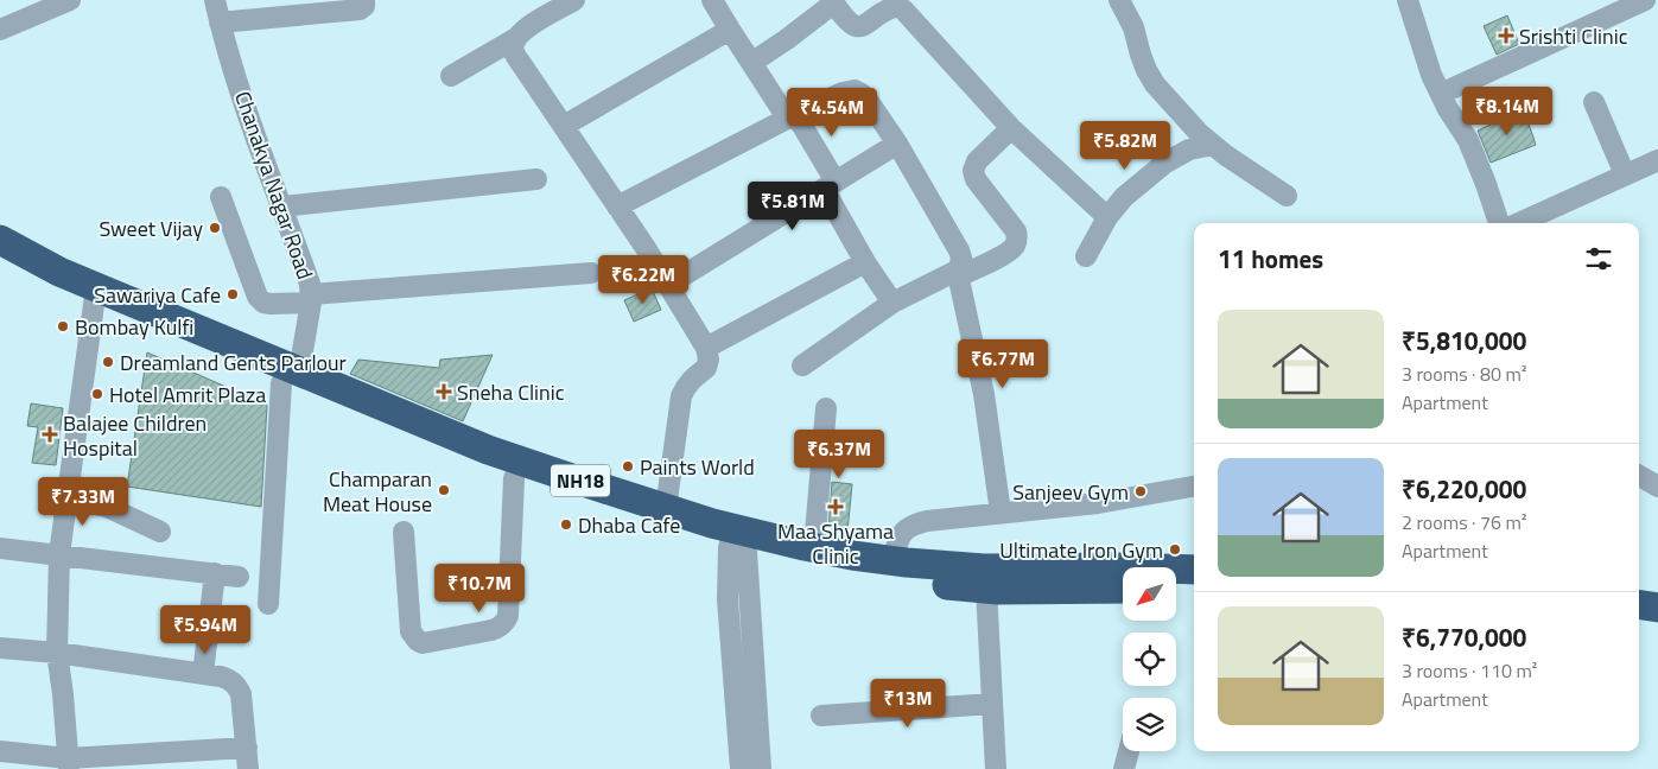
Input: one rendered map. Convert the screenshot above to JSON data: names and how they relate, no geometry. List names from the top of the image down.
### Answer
{
  "streets": {
    "highway": ["NH18"],
    "street": ["Chanakya Nagar Road"]
  },
  "crossings": [
    ["Chanakya Nagar Road", "NH18"]
  ],
  "places": {
    "health": [
      "Srishti Clinic",
      "Sneha Clinic",
      "Balajee Children Hospital",
      "Maa Shyama Clinic"
    ],
    "other": [
      "Sweet Vijay",
      "Sawariya Cafe",
      "Bombay Kulfi",
      "Dreamland Gents Parlour",
      "Hotel Amrit Plaza",
      "Paints World",
      "Champaran Meat House",
      "Sanjeev Gym",
      "Dhaba Cafe",
      "Ultimate Iron Gym"
    ]
  },
  "north": "bottom left",
  "page": {
    "price": [
      "₹8.14M",
      "₹4.54M",
      "₹5.82M",
      "₹5.81M",
      "₹6.22M",
      "₹6.77M",
      "₹6.37M",
      "₹7.33M",
      "₹10.7M",
      "₹5.94M",
      "₹13M"
    ],
    "heading": "11 homes",
    "list": [
      {
        "name": "₹5,810,000",
        "note": "3 rooms · 80 m² · Apartment"
      },
      {
        "name": "₹6,220,000",
        "note": "2 rooms · 76 m² · Apartment"
      },
      {
        "name": "₹6,770,000",
        "note": "3 rooms · 110 m² · Apartment"
      }
    ]
  }
}
